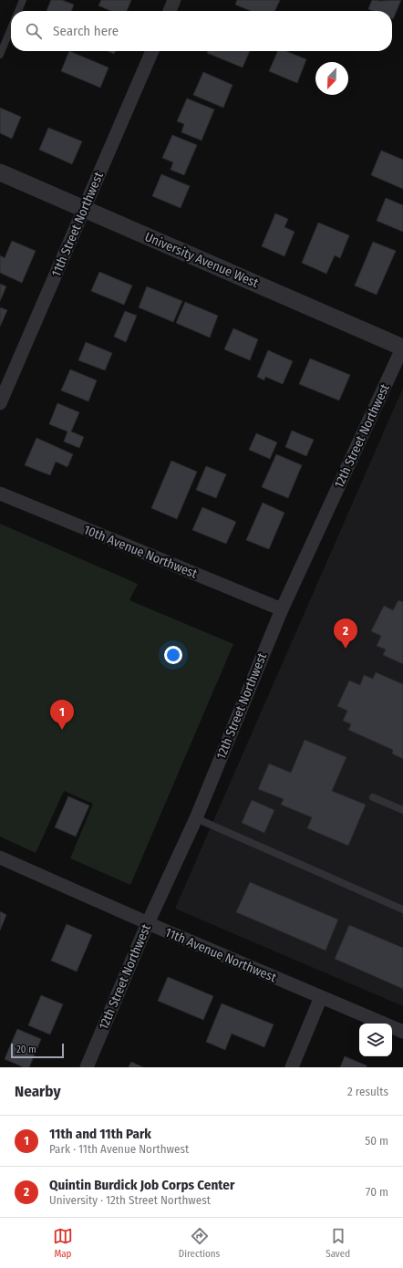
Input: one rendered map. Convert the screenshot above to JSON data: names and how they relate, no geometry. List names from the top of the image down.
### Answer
{
  "streets": {
    "street": [
      "11th Street Northwest",
      "University Avenue West",
      "12th Street Northwest",
      "10th Avenue Northwest",
      "11th Avenue Northwest"
    ]
  },
  "crossings": [
    ["11th Street Northwest", "University Avenue West"],
    ["University Avenue West", "12th Street Northwest"],
    ["12th Street Northwest", "10th Avenue Northwest"],
    ["12th Street Northwest", "11th Avenue Northwest"]
  ],
  "scale_bar": "20 m",
  "north": "bottom left",
  "page": {
    "search": "Search here",
    "pins": ["2", "1"],
    "scale": "20 m",
    "heading": ["Nearby", "2 results"],
    "list": [
      {
        "mark": "1",
        "name": "11th and 11th Park",
        "note": "Park · 11th Avenue Northwest",
        "value": "50 m"
      },
      {
        "mark": "2",
        "name": "Quintin Burdick Job Corps Center",
        "note": "University · 12th Street Northwest",
        "value": "70 m"
      }
    ],
    "nav": ["Map", "Directions", "Saved"]
  }
}
